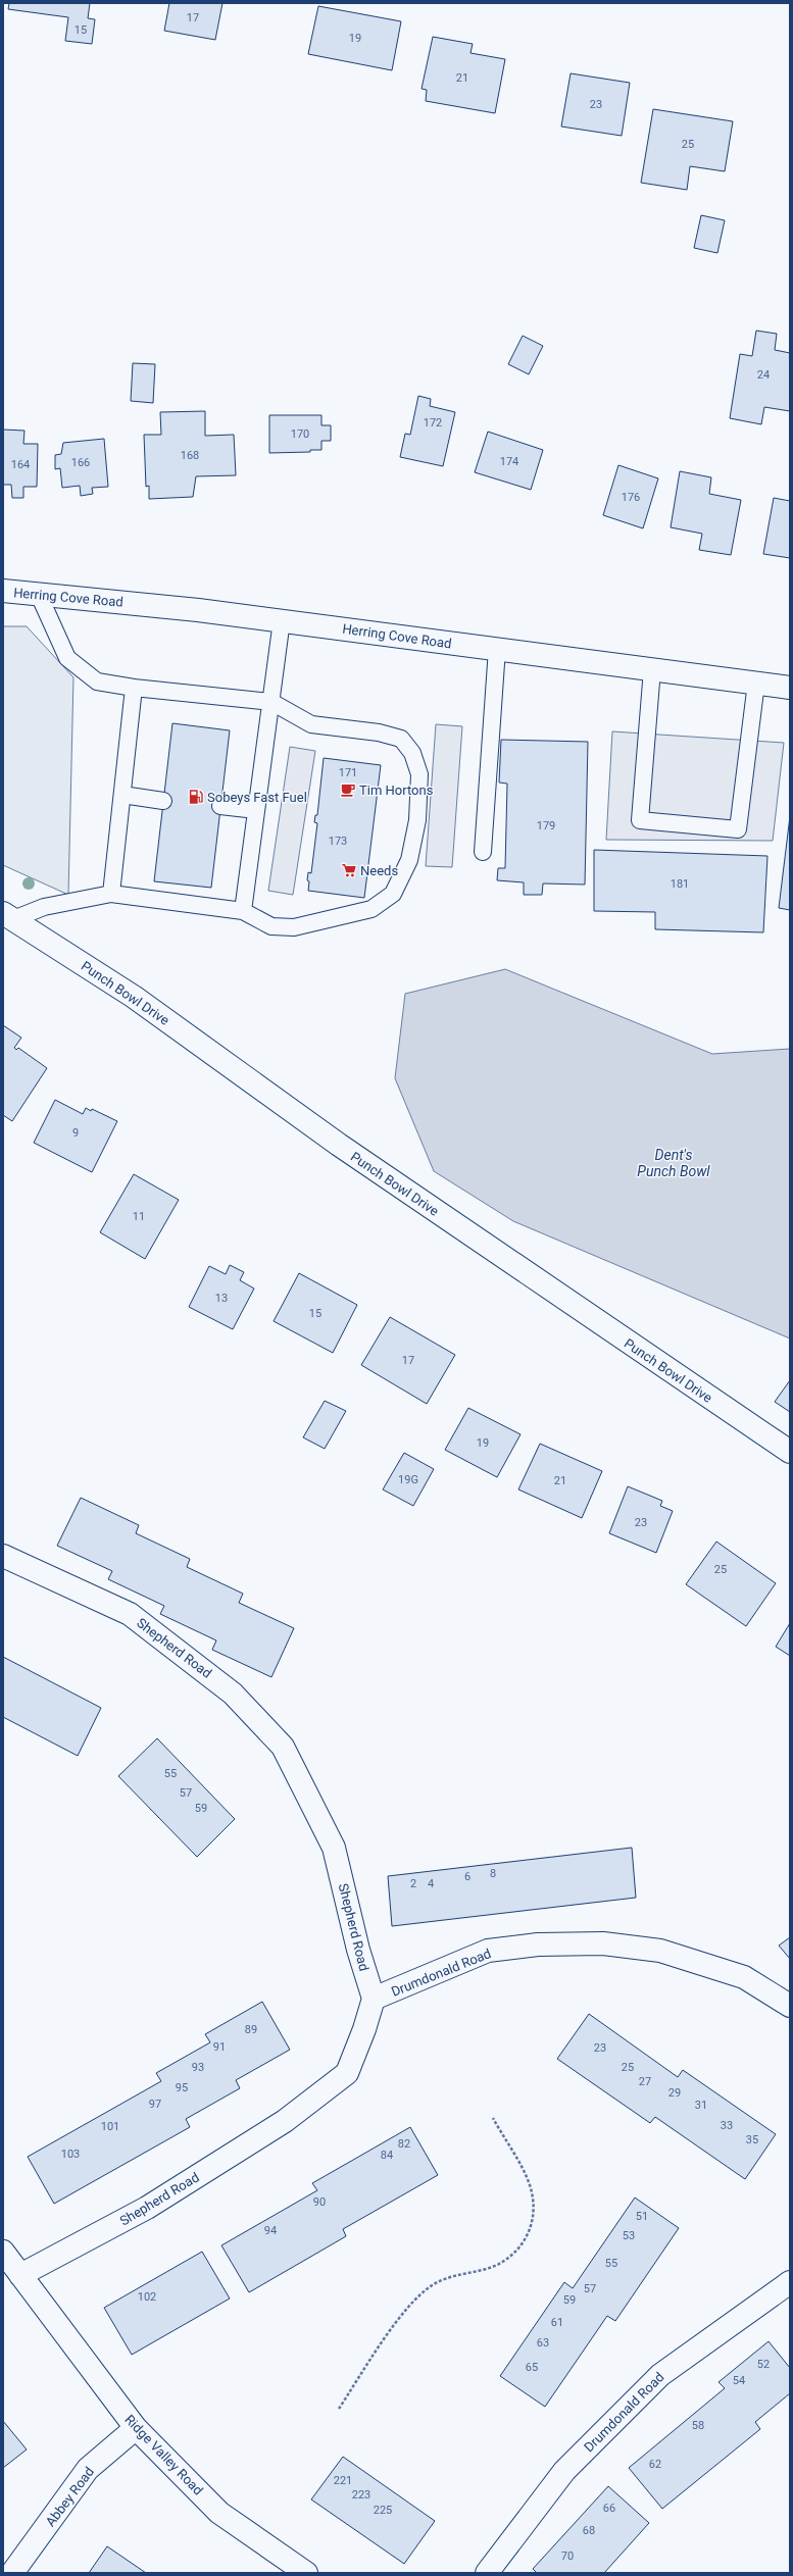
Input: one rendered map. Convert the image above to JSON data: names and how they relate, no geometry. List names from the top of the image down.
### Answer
{
  "streets": {
    "street": [
      "Herring Cove Road",
      "Punch Bowl Drive",
      "Shepherd Road",
      "Drumdonald Road",
      "Ridge Valley Road",
      "Abbey Road"
    ]
  },
  "crossings": [
    ["Shepherd Road", "Drumdonald Road"],
    ["Shepherd Road", "Ridge Valley Road"],
    ["Ridge Valley Road", "Abbey Road"]
  ],
  "water": ["Dent's Punch Bowl"],
  "places": {
    "cafe": ["Tim Hortons"],
    "fuel station": ["Sobeys Fast Fuel"],
    "supermarket": ["Needs"]
  },
  "house_numbers": [
    "17",
    "15",
    "19",
    "21",
    "23",
    "25",
    "24",
    "172",
    "170",
    "168",
    "174",
    "166",
    "164",
    "176",
    "171",
    "179",
    "173",
    "181",
    "9",
    "11",
    "13",
    "15",
    "17",
    "19",
    "19G",
    "21",
    "23",
    "25",
    "55",
    "57",
    "59",
    "8",
    "6",
    "2",
    "4",
    "89",
    "91",
    "23",
    "93",
    "25",
    "27",
    "95",
    "29",
    "97",
    "31",
    "33",
    "101",
    "35",
    "82",
    "103",
    "84",
    "90",
    "51",
    "94",
    "53",
    "55",
    "57",
    "102",
    "59",
    "61",
    "63",
    "52",
    "65",
    "54",
    "58",
    "62",
    "221",
    "223",
    "66",
    "225",
    "68",
    "70"
  ]
}
